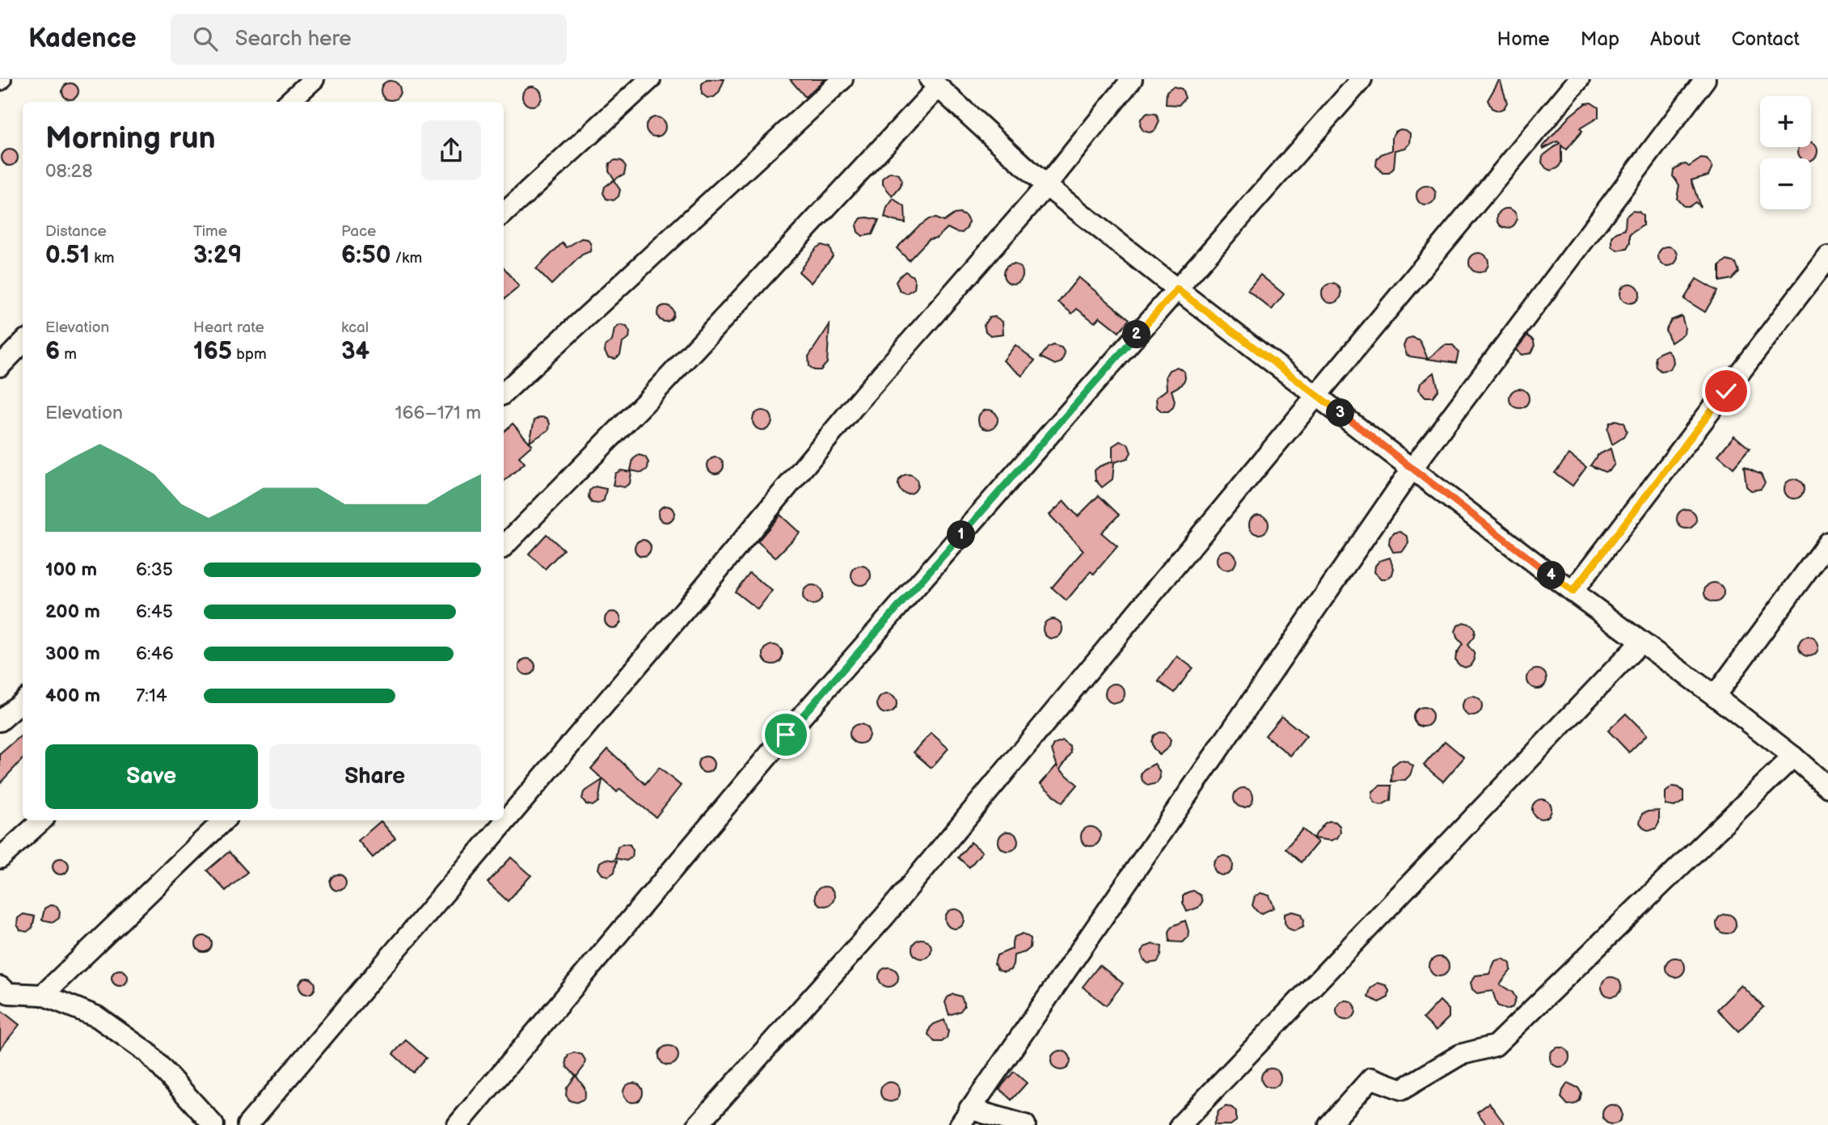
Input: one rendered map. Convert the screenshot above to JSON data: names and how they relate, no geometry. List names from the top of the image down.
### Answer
{
  "page": {
    "header": "Kadence",
    "search": "Search here",
    "nav": [
      "Home",
      "Map",
      "About",
      "Contact"
    ],
    "map_buttons": ["+", "−"],
    "heading": ["Morning run", "08:28"],
    "stats": [
      ["Distance", "0.51 km"],
      ["Time", "3:29"],
      ["Pace", "6:50 /km"],
      ["Elevation", "6 m"],
      ["Heart rate", "165 bpm"],
      ["kcal", "34"]
    ],
    "pins": [
      "2",
      "3",
      "1",
      "4"
    ],
    "chart": ["Elevation", "166–171 m"],
    "list": [
      {
        "name": "100 m",
        "note": "6:35"
      },
      {
        "name": "200 m",
        "note": "6:45"
      },
      {
        "name": "300 m",
        "note": "6:46"
      },
      {
        "name": "400 m",
        "note": "7:14"
      }
    ],
    "buttons": ["Save", "Share"]
  }
}
